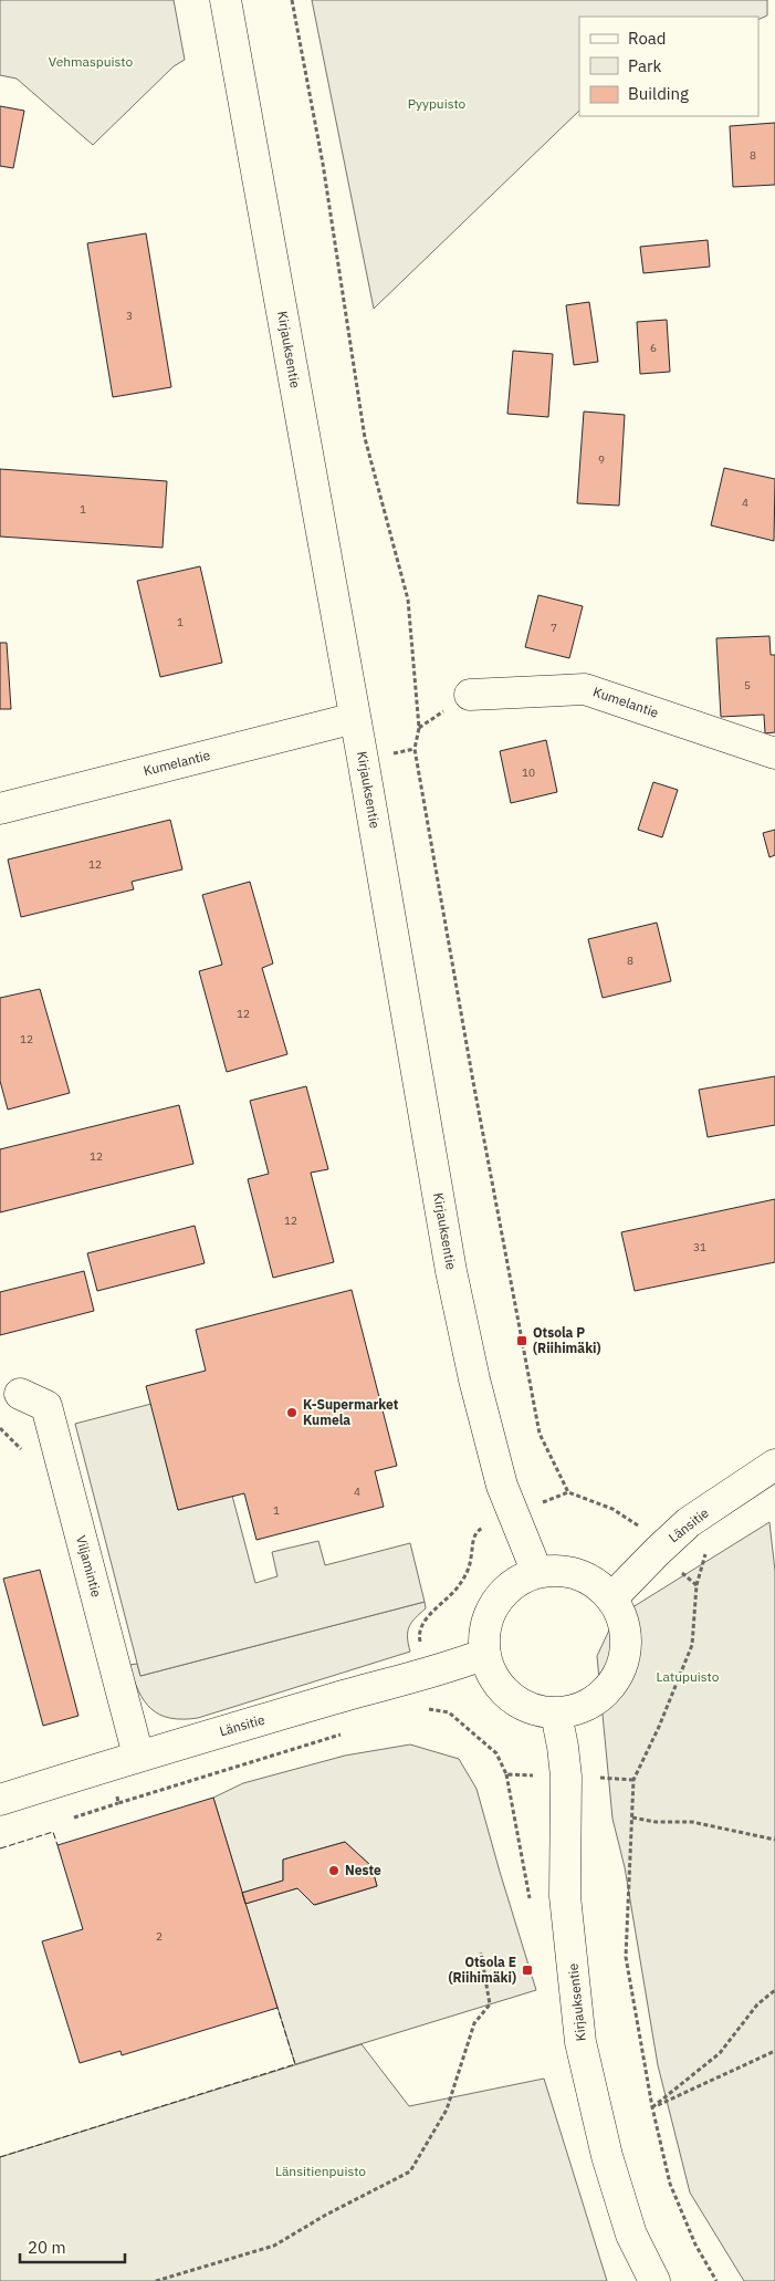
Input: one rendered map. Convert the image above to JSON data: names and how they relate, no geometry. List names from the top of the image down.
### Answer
{
  "streets": {
    "street": [
      "Kirjauksentie",
      "Kumelantie",
      "Länsitie",
      "Viljamintie"
    ]
  },
  "crossings": [
    ["Kirjauksentie", "Kumelantie"],
    ["Kirjauksentie", "Länsitie"],
    ["Länsitie", "Viljamintie"]
  ],
  "parks": [
    "Vehmaspuisto",
    "Pyypuisto",
    "Latupuisto",
    "Länsitienpuisto"
  ],
  "places": {
    "transit": ["Otsola P (Riihimäki)", "Otsola E (Riihimäki)"],
    "other": ["K-Supermarket Kumela", "Neste"]
  },
  "house_numbers": [
    "8",
    "3",
    "6",
    "9",
    "4",
    "1",
    "1",
    "7",
    "5",
    "10",
    "12",
    "8",
    "12",
    "12",
    "12",
    "12",
    "31",
    "4",
    "1",
    "2"
  ],
  "legend": ["Road", "Park", "Building"],
  "scale_bar": "20 m"
}
